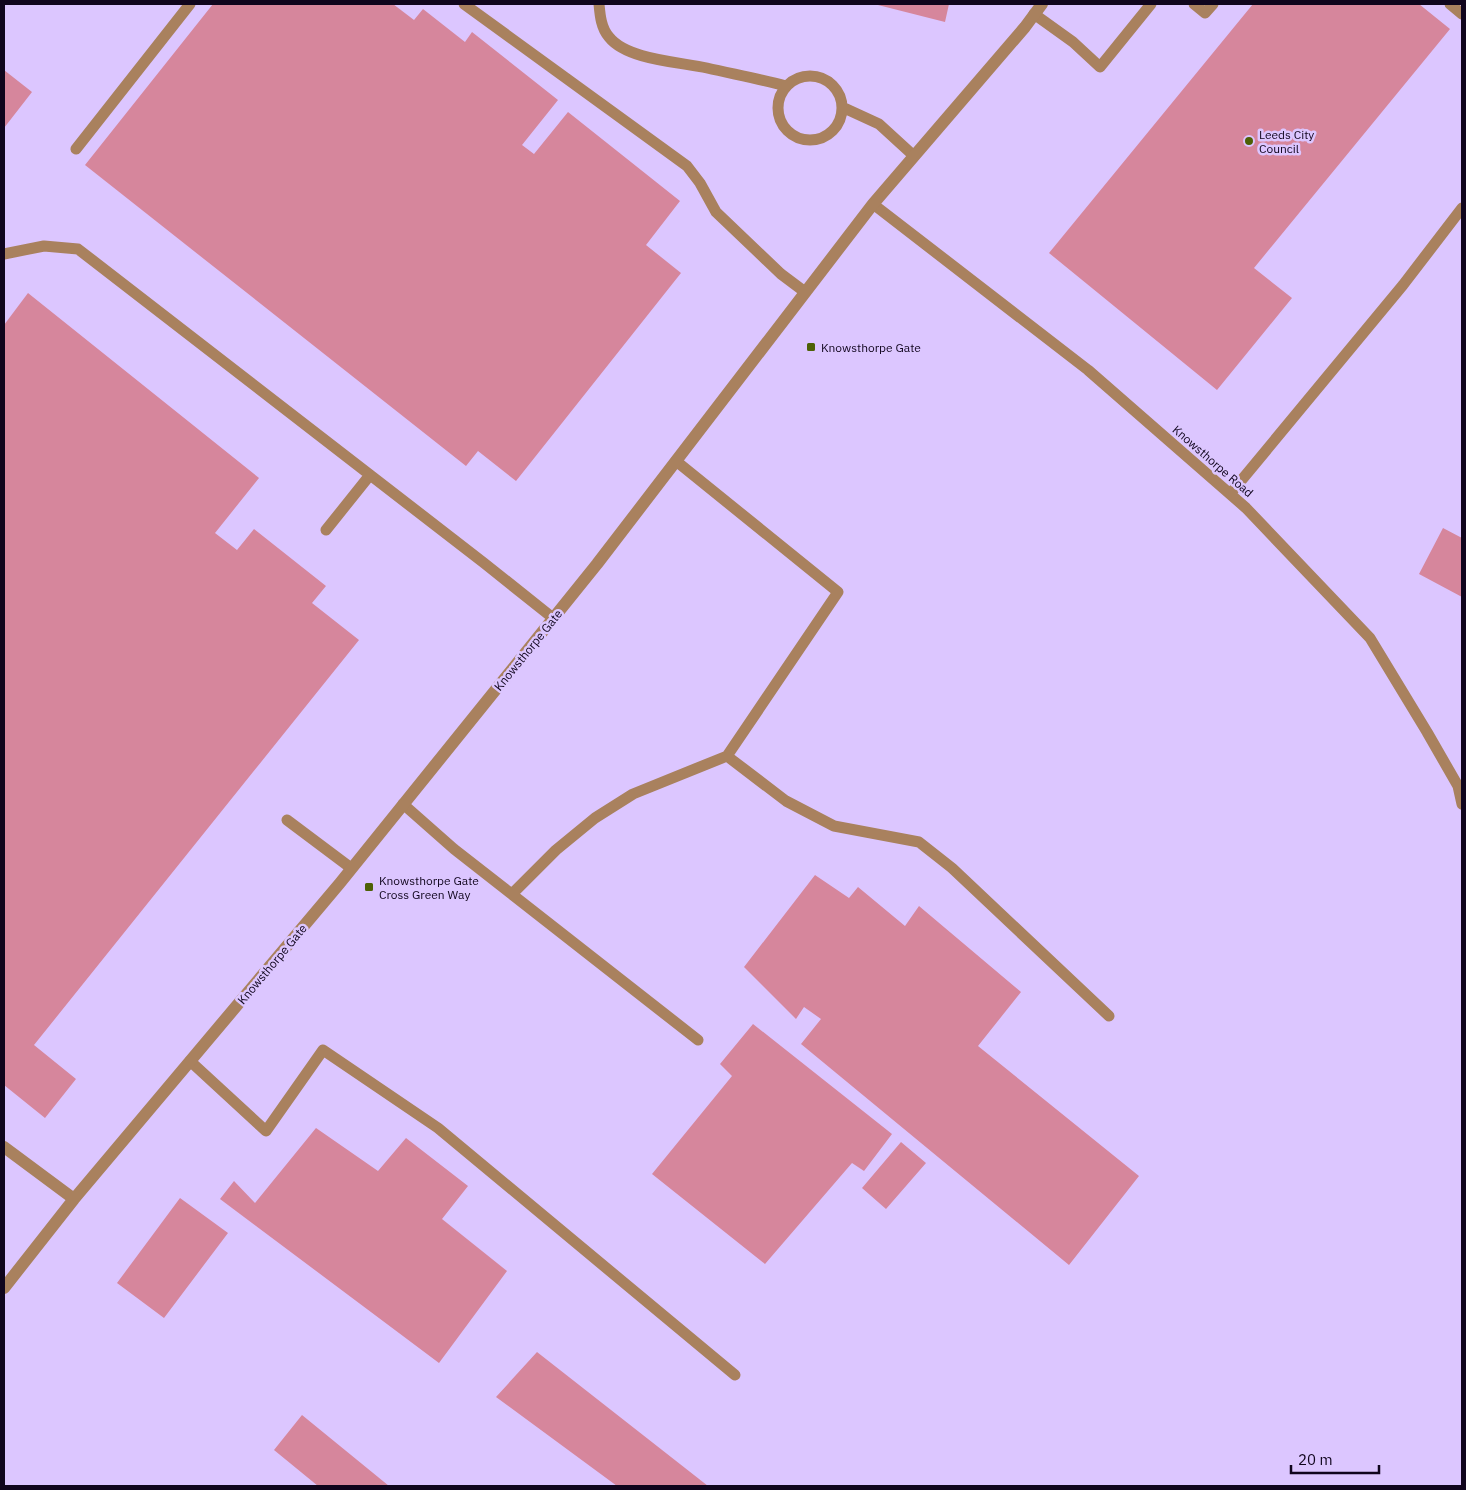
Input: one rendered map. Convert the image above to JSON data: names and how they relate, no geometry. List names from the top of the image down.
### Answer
{
  "streets": {
    "street": ["Knowsthorpe Gate"],
    "lane": ["Knowsthorpe Road"]
  },
  "crossings": [
    ["Knowsthorpe Road", "Knowsthorpe Gate"]
  ],
  "places": {
    "other": ["Leeds City Council"],
    "transit": ["Knowsthorpe Gate", "Knowsthorpe Gate Cross Green Way"]
  },
  "scale_bar": "20 m"
}
